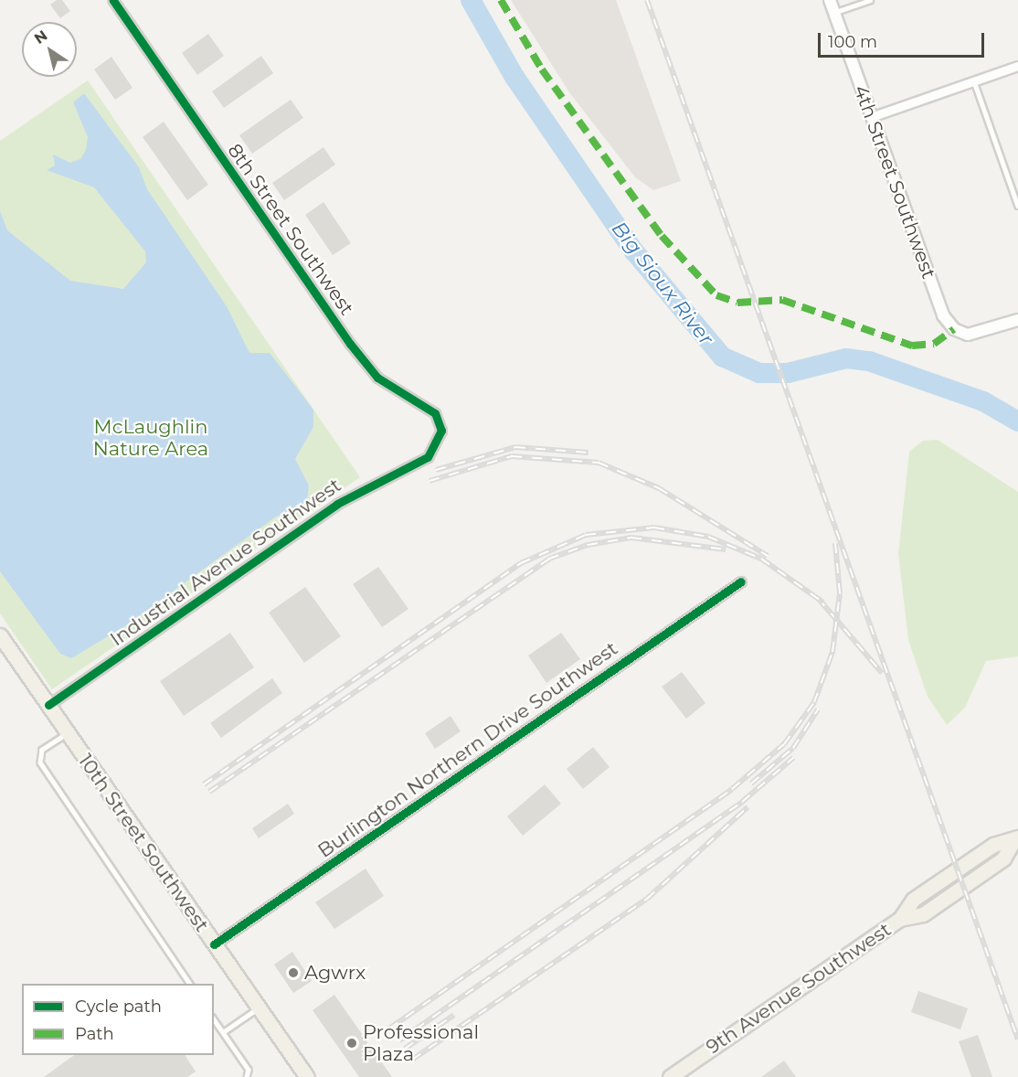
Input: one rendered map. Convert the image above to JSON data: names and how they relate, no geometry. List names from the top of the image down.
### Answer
{
  "streets": {
    "main road": ["10th Street Southwest", "9th Avenue Southwest"],
    "street": [
      "4th Street Southwest",
      "8th Street Southwest",
      "Industrial Avenue Southwest",
      "Burlington Northern Drive Southwest"
    ]
  },
  "crossings": [
    ["8th Street Southwest", "Industrial Avenue Southwest"],
    ["Industrial Avenue Southwest", "10th Street Southwest"],
    ["Burlington Northern Drive Southwest", "10th Street Southwest"]
  ],
  "water": ["Big Sioux River"],
  "parks": ["McLaughlin Nature Area"],
  "places": ["Agwrx", "Professional Plaza"],
  "legend": ["Cycle path", "Path"],
  "scale_bar": "100 m",
  "north": "top left"
}
